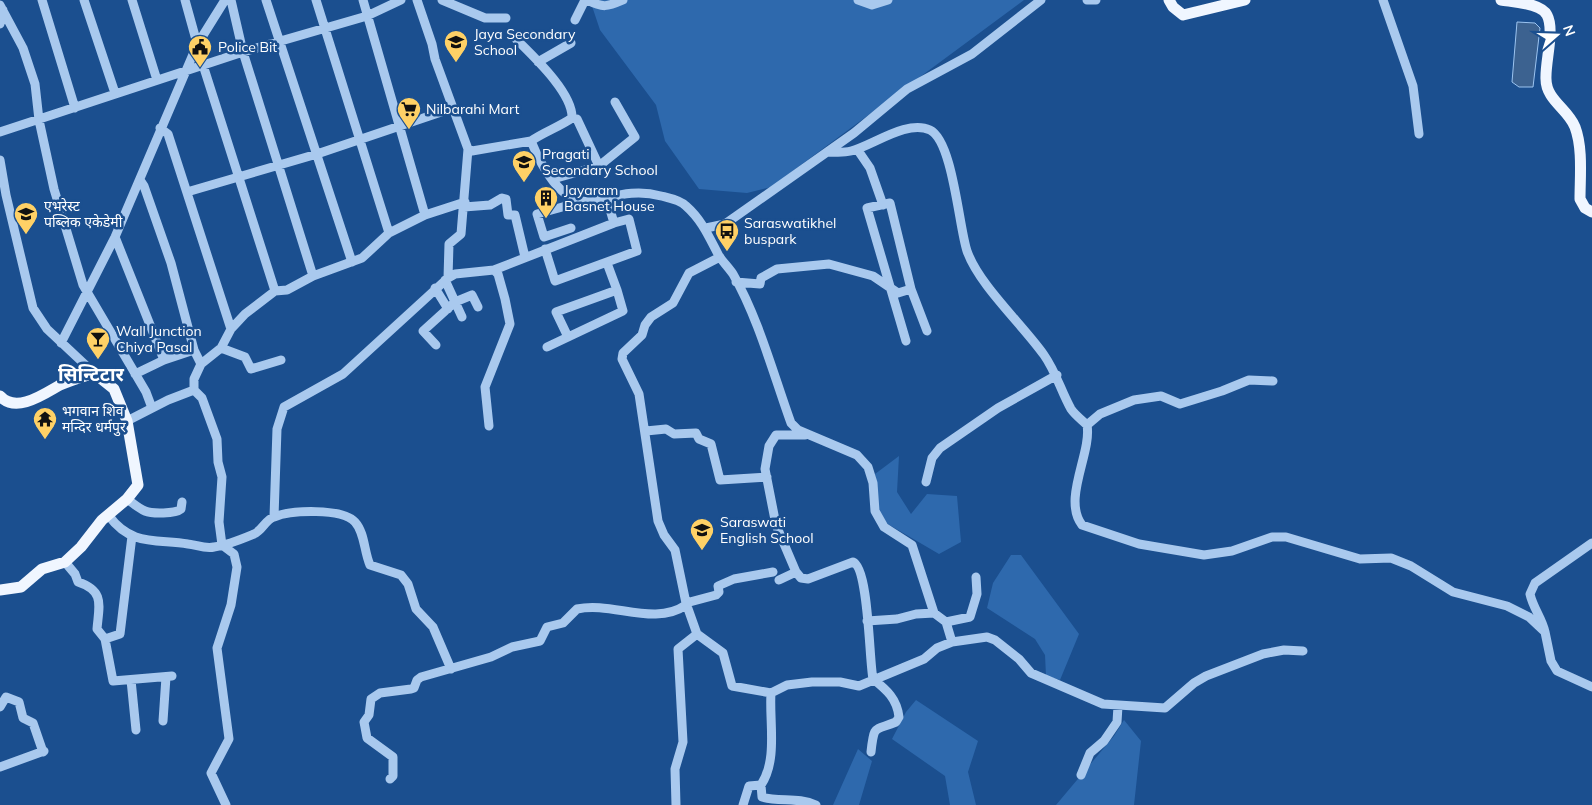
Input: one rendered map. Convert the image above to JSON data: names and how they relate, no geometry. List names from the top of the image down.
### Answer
{
  "districts": ["सिन्टिटार"],
  "places": {
    "school or university": [
      "Jaya Secondary School",
      "Pragati Secondary School",
      "एभरेस्ट पब्लिक एकेडेमी",
      "Saraswati English School"
    ],
    "public building": ["Police Bit"],
    "supermarket": ["Nilbarahi Mart"],
    "building": ["Jayaram Basnet House"],
    "bus stop": ["Saraswatikhel buspark"],
    "bar": ["Wall Junction Chiya Pasal"],
    "temple": ["भगवान शिव मन्दिर धर्मपुर"]
  },
  "north": "right"
}
